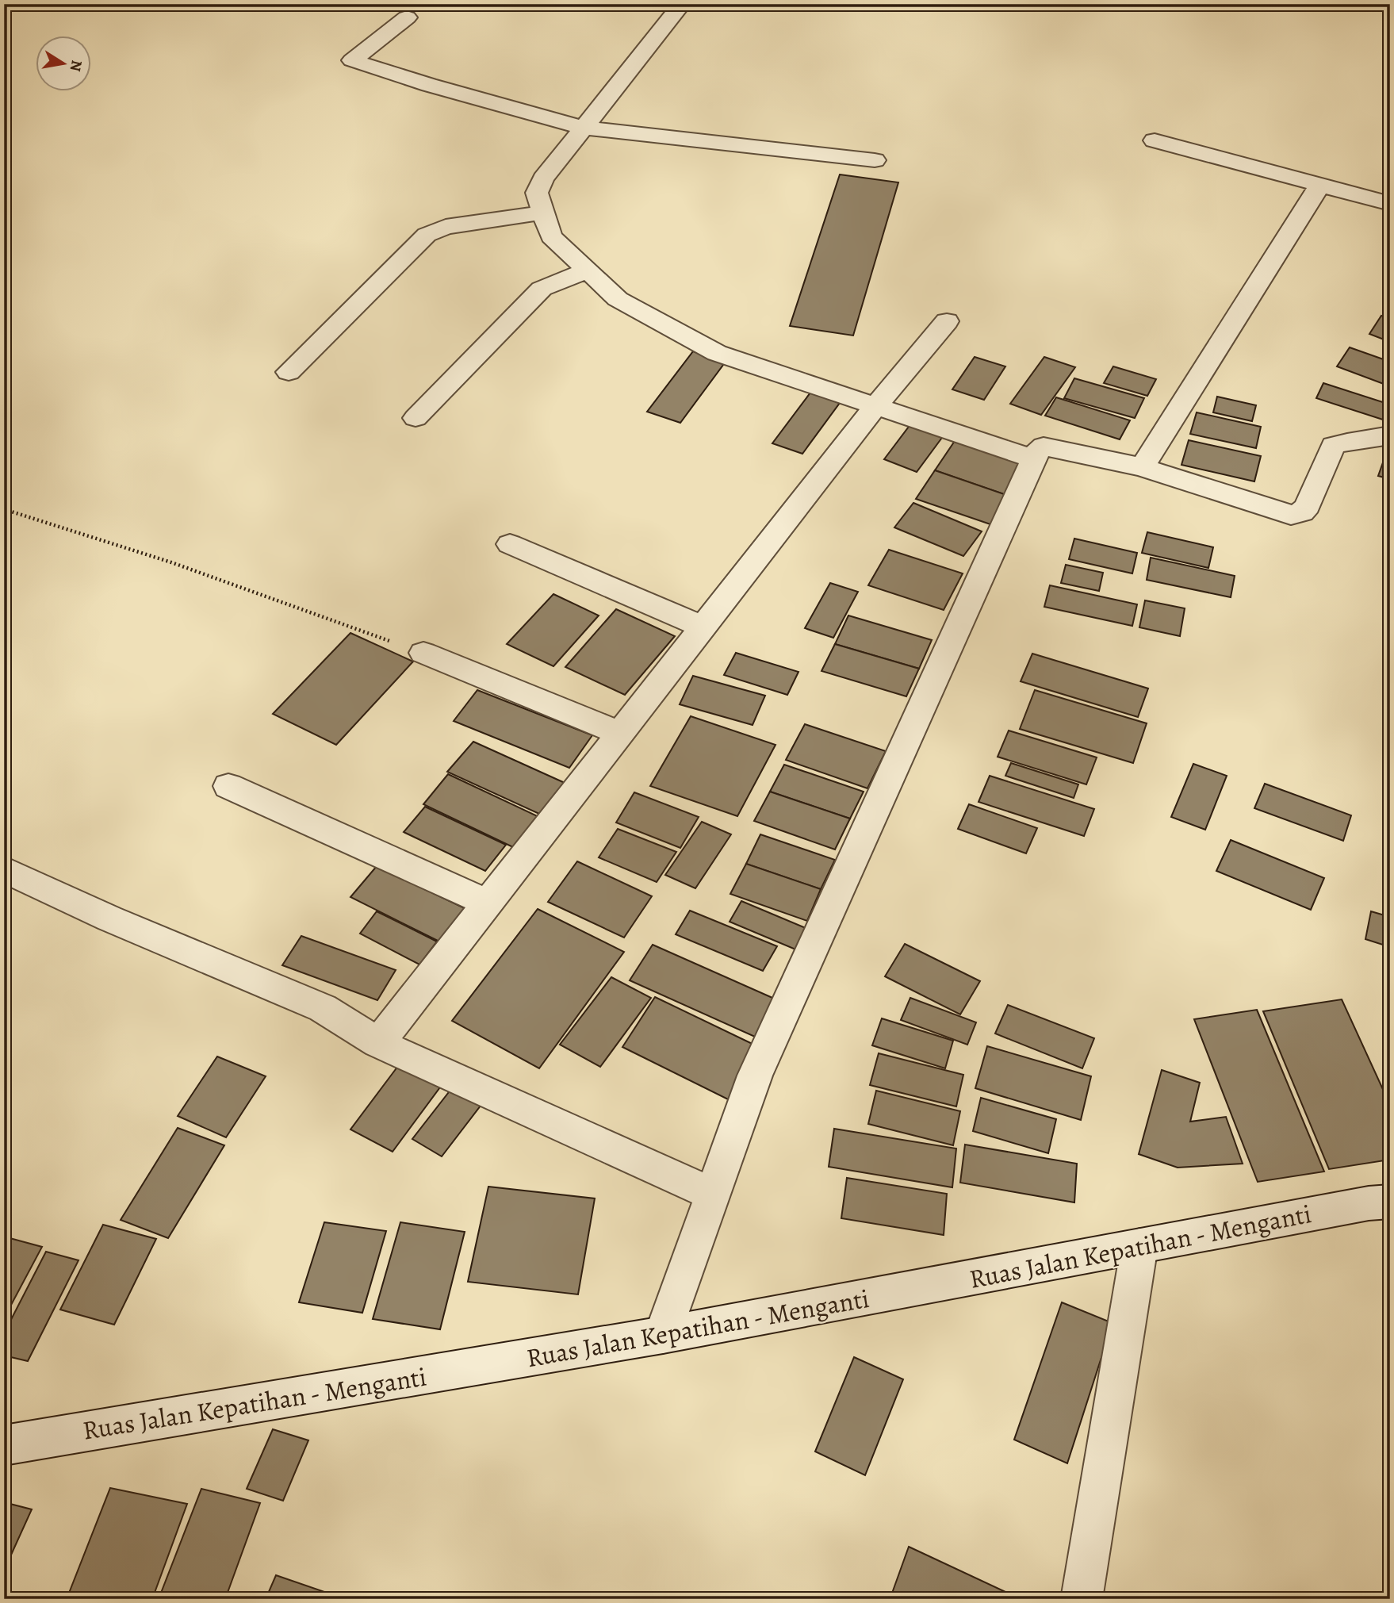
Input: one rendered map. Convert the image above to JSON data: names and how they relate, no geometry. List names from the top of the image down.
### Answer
{
  "streets": {
    "street": ["Ruas Jalan Kepatihan - Menganti"]
  },
  "north": "right"
}
